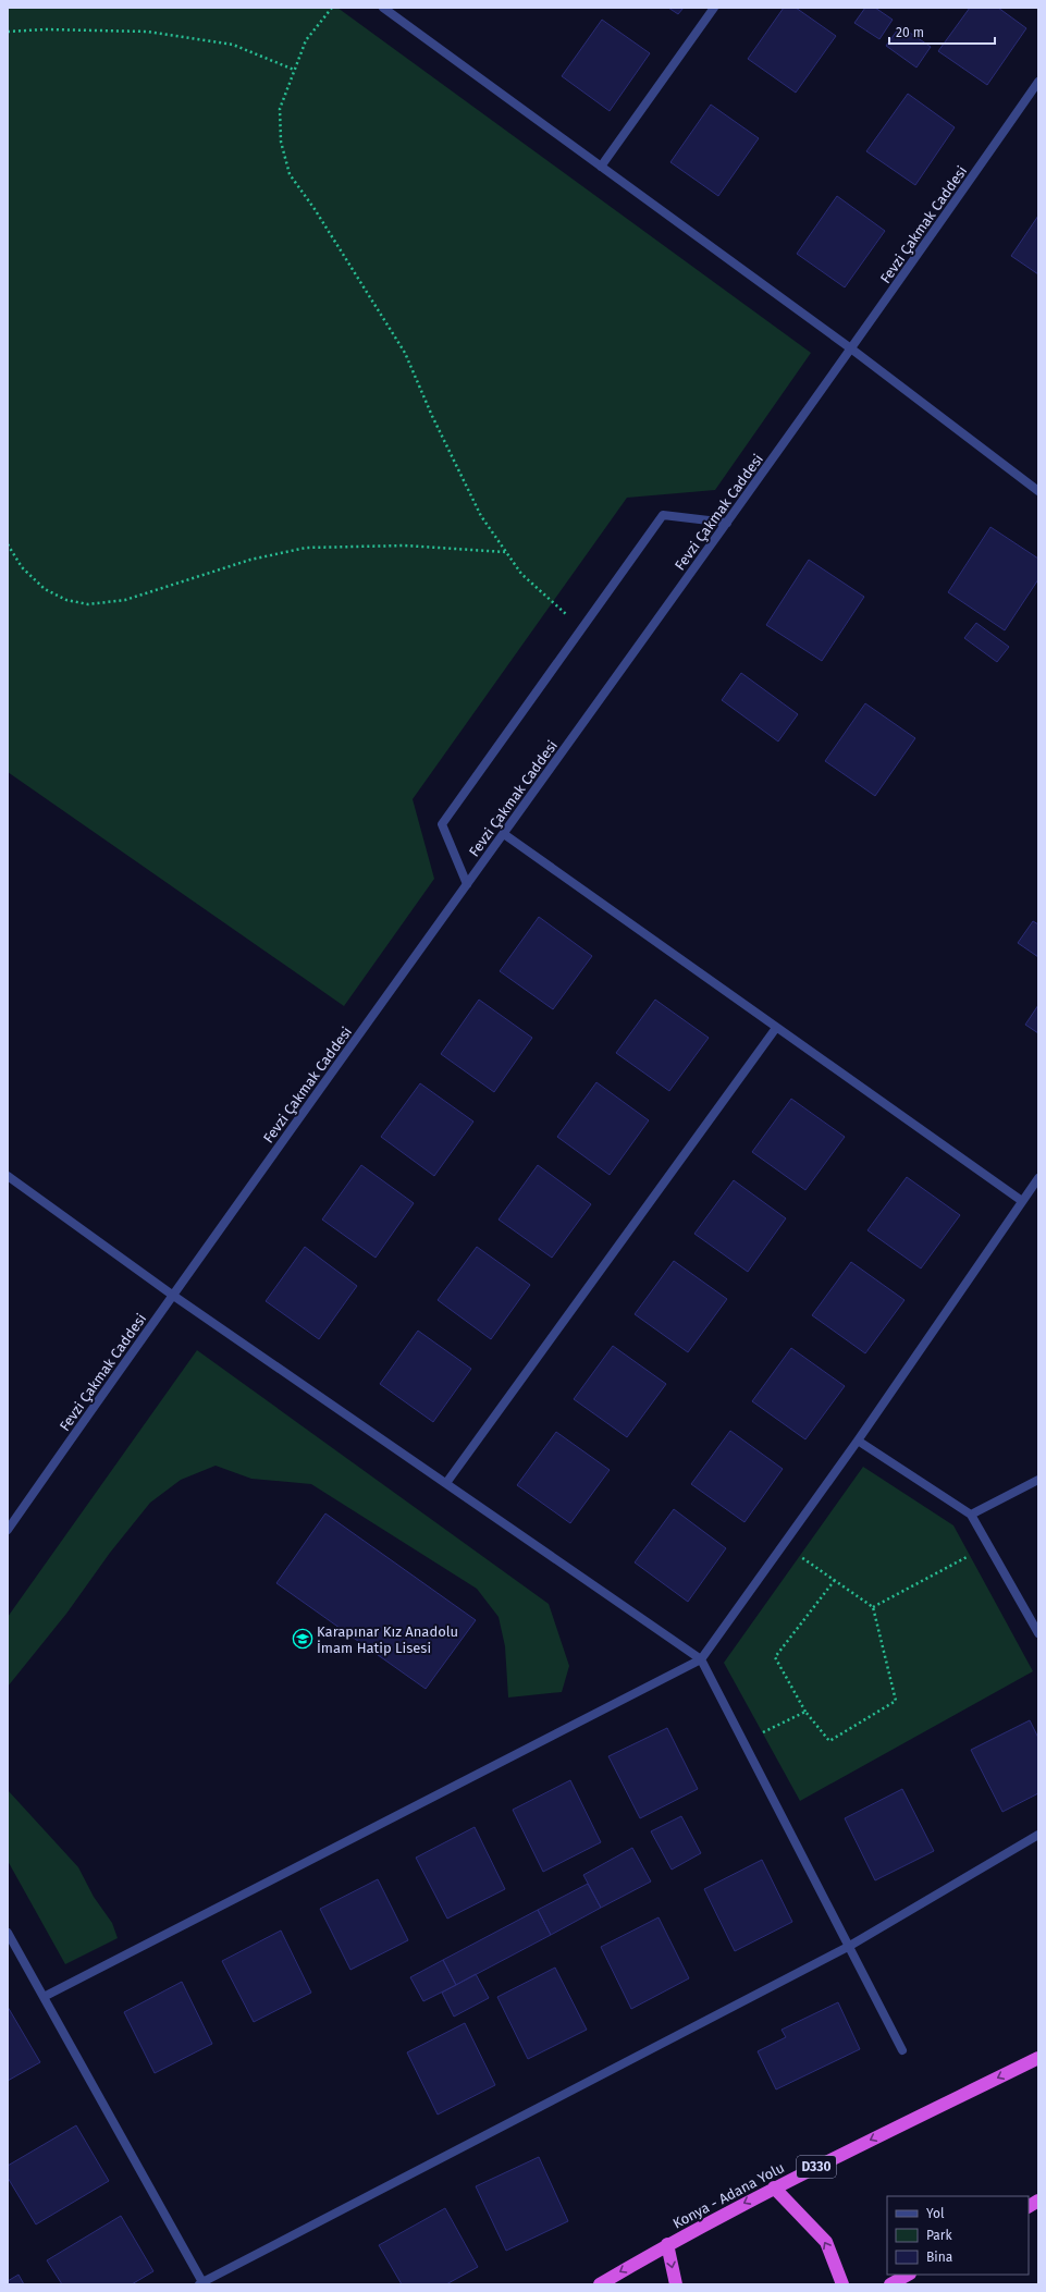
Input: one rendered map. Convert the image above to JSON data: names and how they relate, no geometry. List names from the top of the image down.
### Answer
{
  "streets": {
    "highway": ["D330", "Konya - Adana Yolu"],
    "street": ["Fevzi Çakmak Caddesi"]
  },
  "one_way": ["Konya - Adana Yolu"],
  "places": {
    "school or university": ["Karapınar Kız Anadolu İmam Hatip Lisesi"]
  },
  "legend": ["Yol", "Park", "Bina"],
  "scale_bar": "20 m"
}
